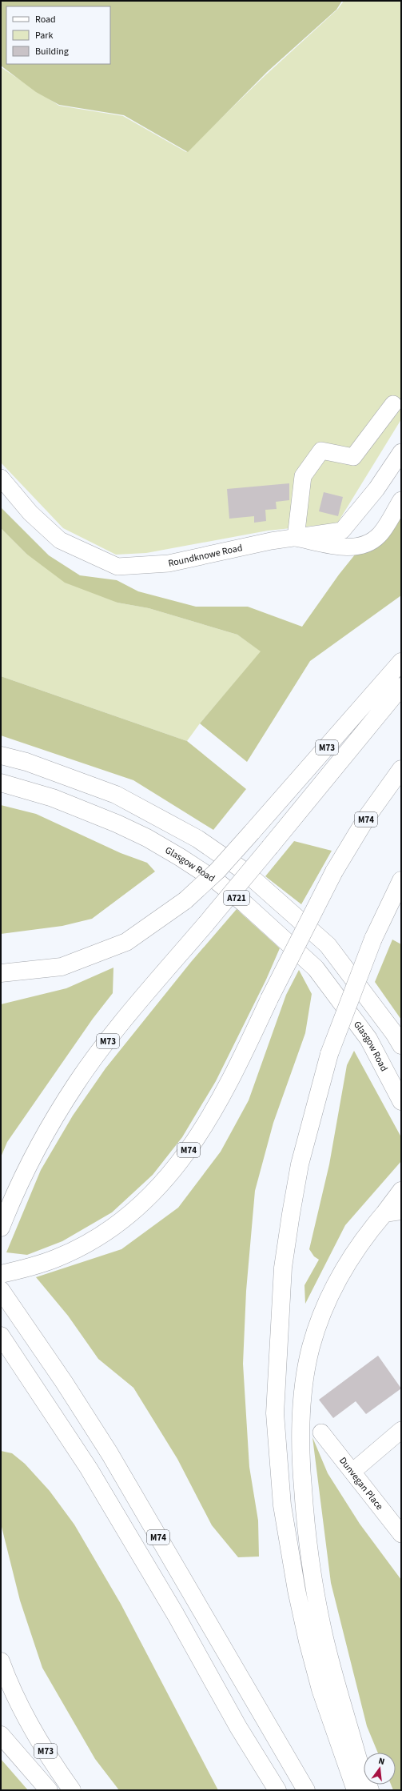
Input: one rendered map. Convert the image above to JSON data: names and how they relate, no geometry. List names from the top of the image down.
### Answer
{
  "streets": {
    "main road": [
      "M73",
      "M74",
      "Glasgow Road",
      "A721"
    ],
    "street": ["Roundknowe Road", "Dunvegan Place"]
  },
  "legend": ["Road", "Park", "Building"],
  "north": "top"
}
